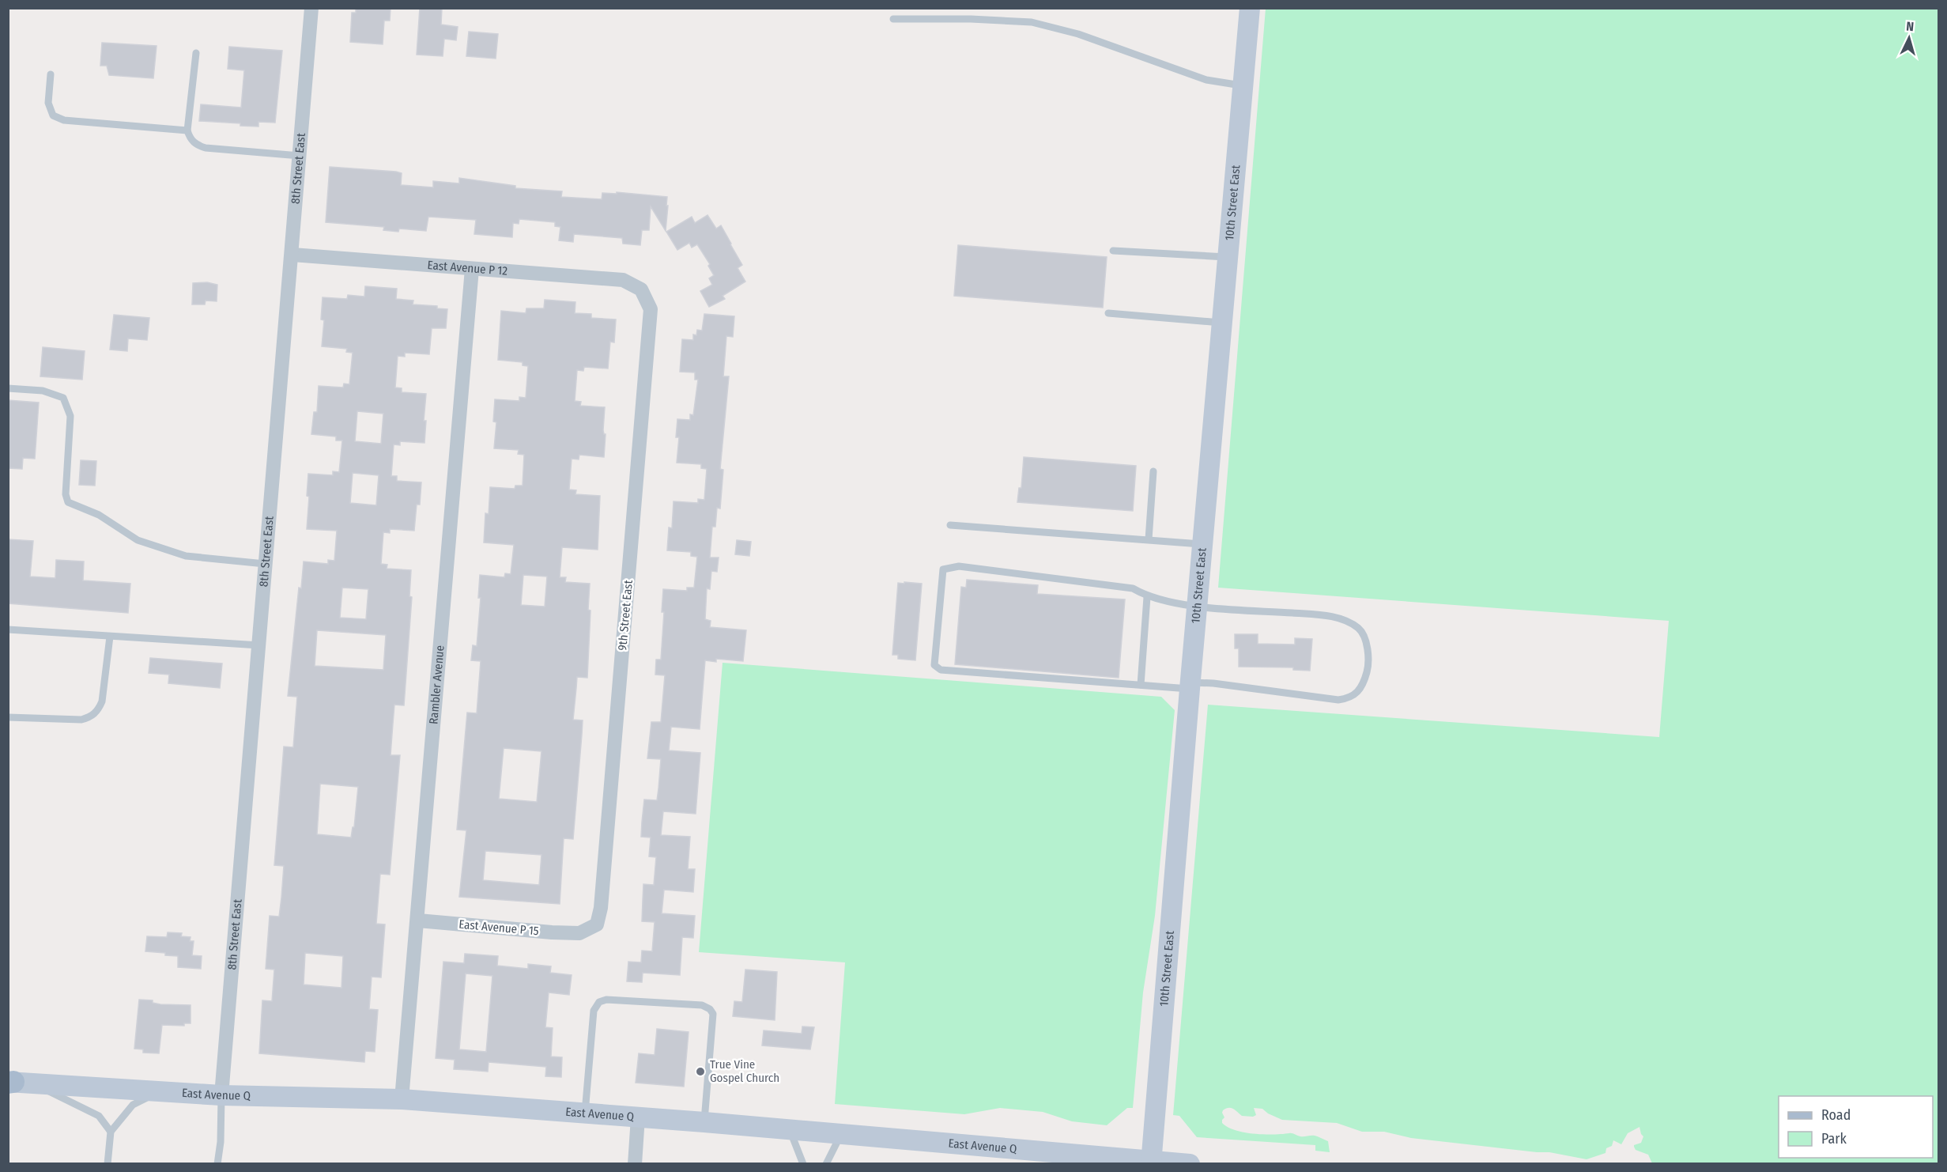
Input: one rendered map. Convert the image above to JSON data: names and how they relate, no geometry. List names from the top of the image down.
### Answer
{
  "streets": {
    "main road": ["10th Street East", "East Avenue Q"],
    "street": [
      "8th Street East",
      "East Avenue P 12",
      "9th Street East",
      "Rambler Avenue",
      "East Avenue P 15"
    ]
  },
  "crossings": [
    ["8th Street East", "East Avenue P 12"],
    ["8th Street East", "East Avenue Q"],
    ["10th Street East", "East Avenue Q"],
    ["East Avenue P 12", "9th Street East"],
    ["East Avenue P 12", "Rambler Avenue"],
    ["9th Street East", "East Avenue P 15"],
    ["Rambler Avenue", "East Avenue P 15"],
    ["Rambler Avenue", "East Avenue Q"]
  ],
  "places": ["True Vine Gospel Church"],
  "legend": ["Road", "Park"],
  "north": "top"
}
